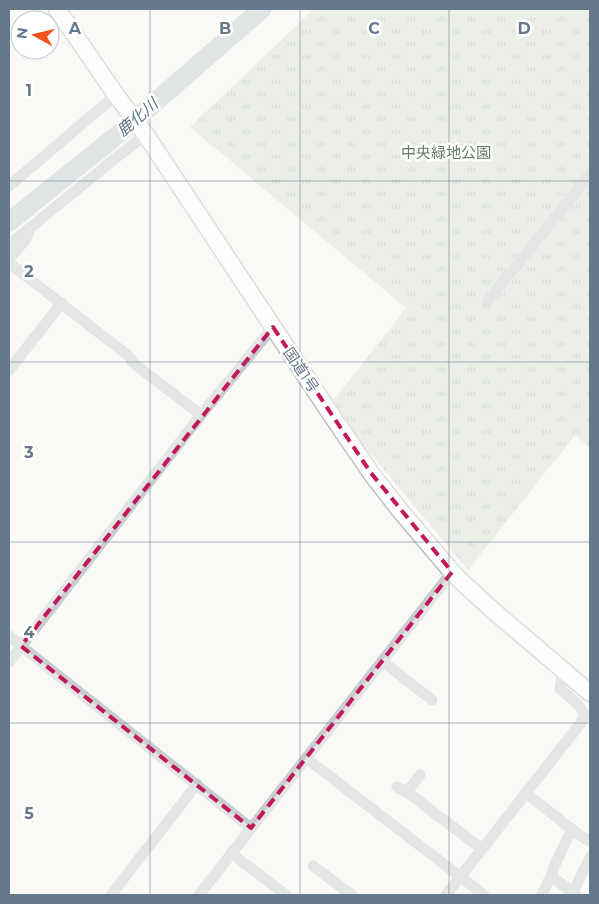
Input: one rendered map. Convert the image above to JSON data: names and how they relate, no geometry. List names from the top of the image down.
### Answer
{
  "streets": {
    "highway": ["国道1号"]
  },
  "water": ["鹿化川"],
  "parks": ["中央緑地公園"],
  "north": "left",
  "grid": {
    "columns": [
      "A",
      "B",
      "C",
      "D"
    ],
    "rows": [
      "1",
      "2",
      "3",
      "4",
      "5"
    ]
  }
}
